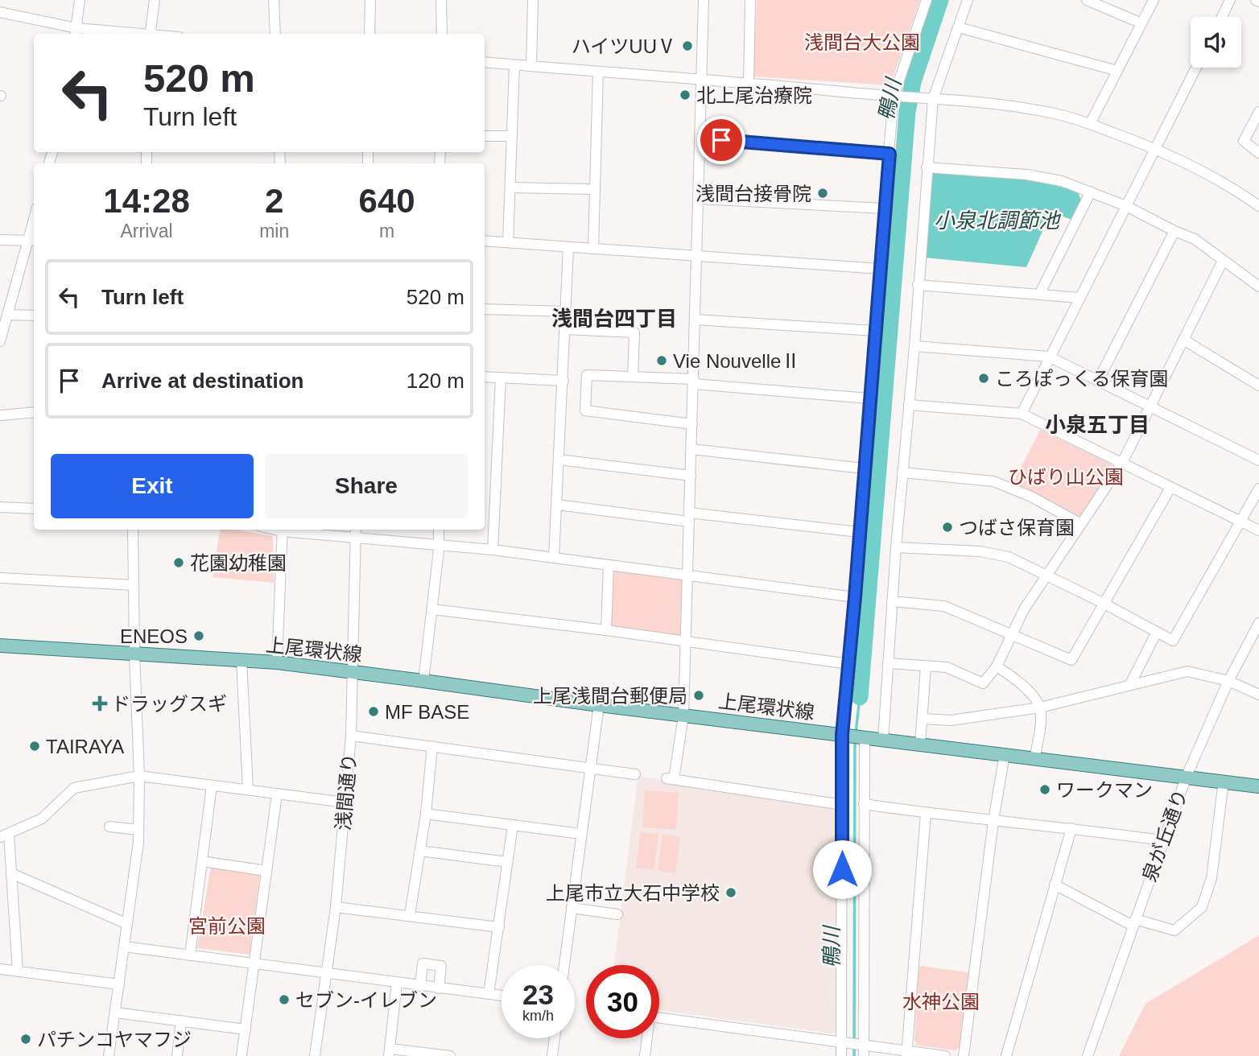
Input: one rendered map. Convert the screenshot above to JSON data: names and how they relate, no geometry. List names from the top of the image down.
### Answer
{
  "streets": {
    "main road": ["上尾環状線"],
    "street": ["浅間通り", "泉が丘通り"]
  },
  "crossings": [
    ["上尾環状線", "浅間通り"],
    ["上尾環状線", "泉が丘通り"]
  ],
  "districts": ["浅間台四丁目", "小泉五丁目"],
  "water": ["鴨川", "小泉北調節池"],
  "parks": [
    "浅間台大公園",
    "ひばり山公園",
    "宮前公園",
    "水神公園"
  ],
  "places": {
    "other": [
      "ハイツUUⅤ",
      "北上尾治療院",
      "浅間台接骨院",
      "Vie NouvelleⅡ",
      "ころぽっくる保育園",
      "つばさ保育園",
      "花園幼稚園",
      "ENEOS",
      "上尾浅間台郵便局",
      "MF BASE",
      "TAIRAYA",
      "ワークマン",
      "上尾市立大石中学校",
      "セブン-イレブン",
      "パチンコヤマフジ"
    ],
    "health": ["ドラッグスギ"]
  },
  "page": {
    "turn": ["520 m", "Turn left"],
    "eta": [
      "14:28",
      "Arrival",
      "2",
      "min",
      "640",
      "m"
    ],
    "list": [
      {
        "name": "Turn left",
        "value": "520 m"
      },
      {
        "name": "Arrive at destination",
        "value": "120 m"
      }
    ],
    "buttons": ["Exit", "Share"],
    "speed": "23 km/h",
    "limit": "30"
  }
}
